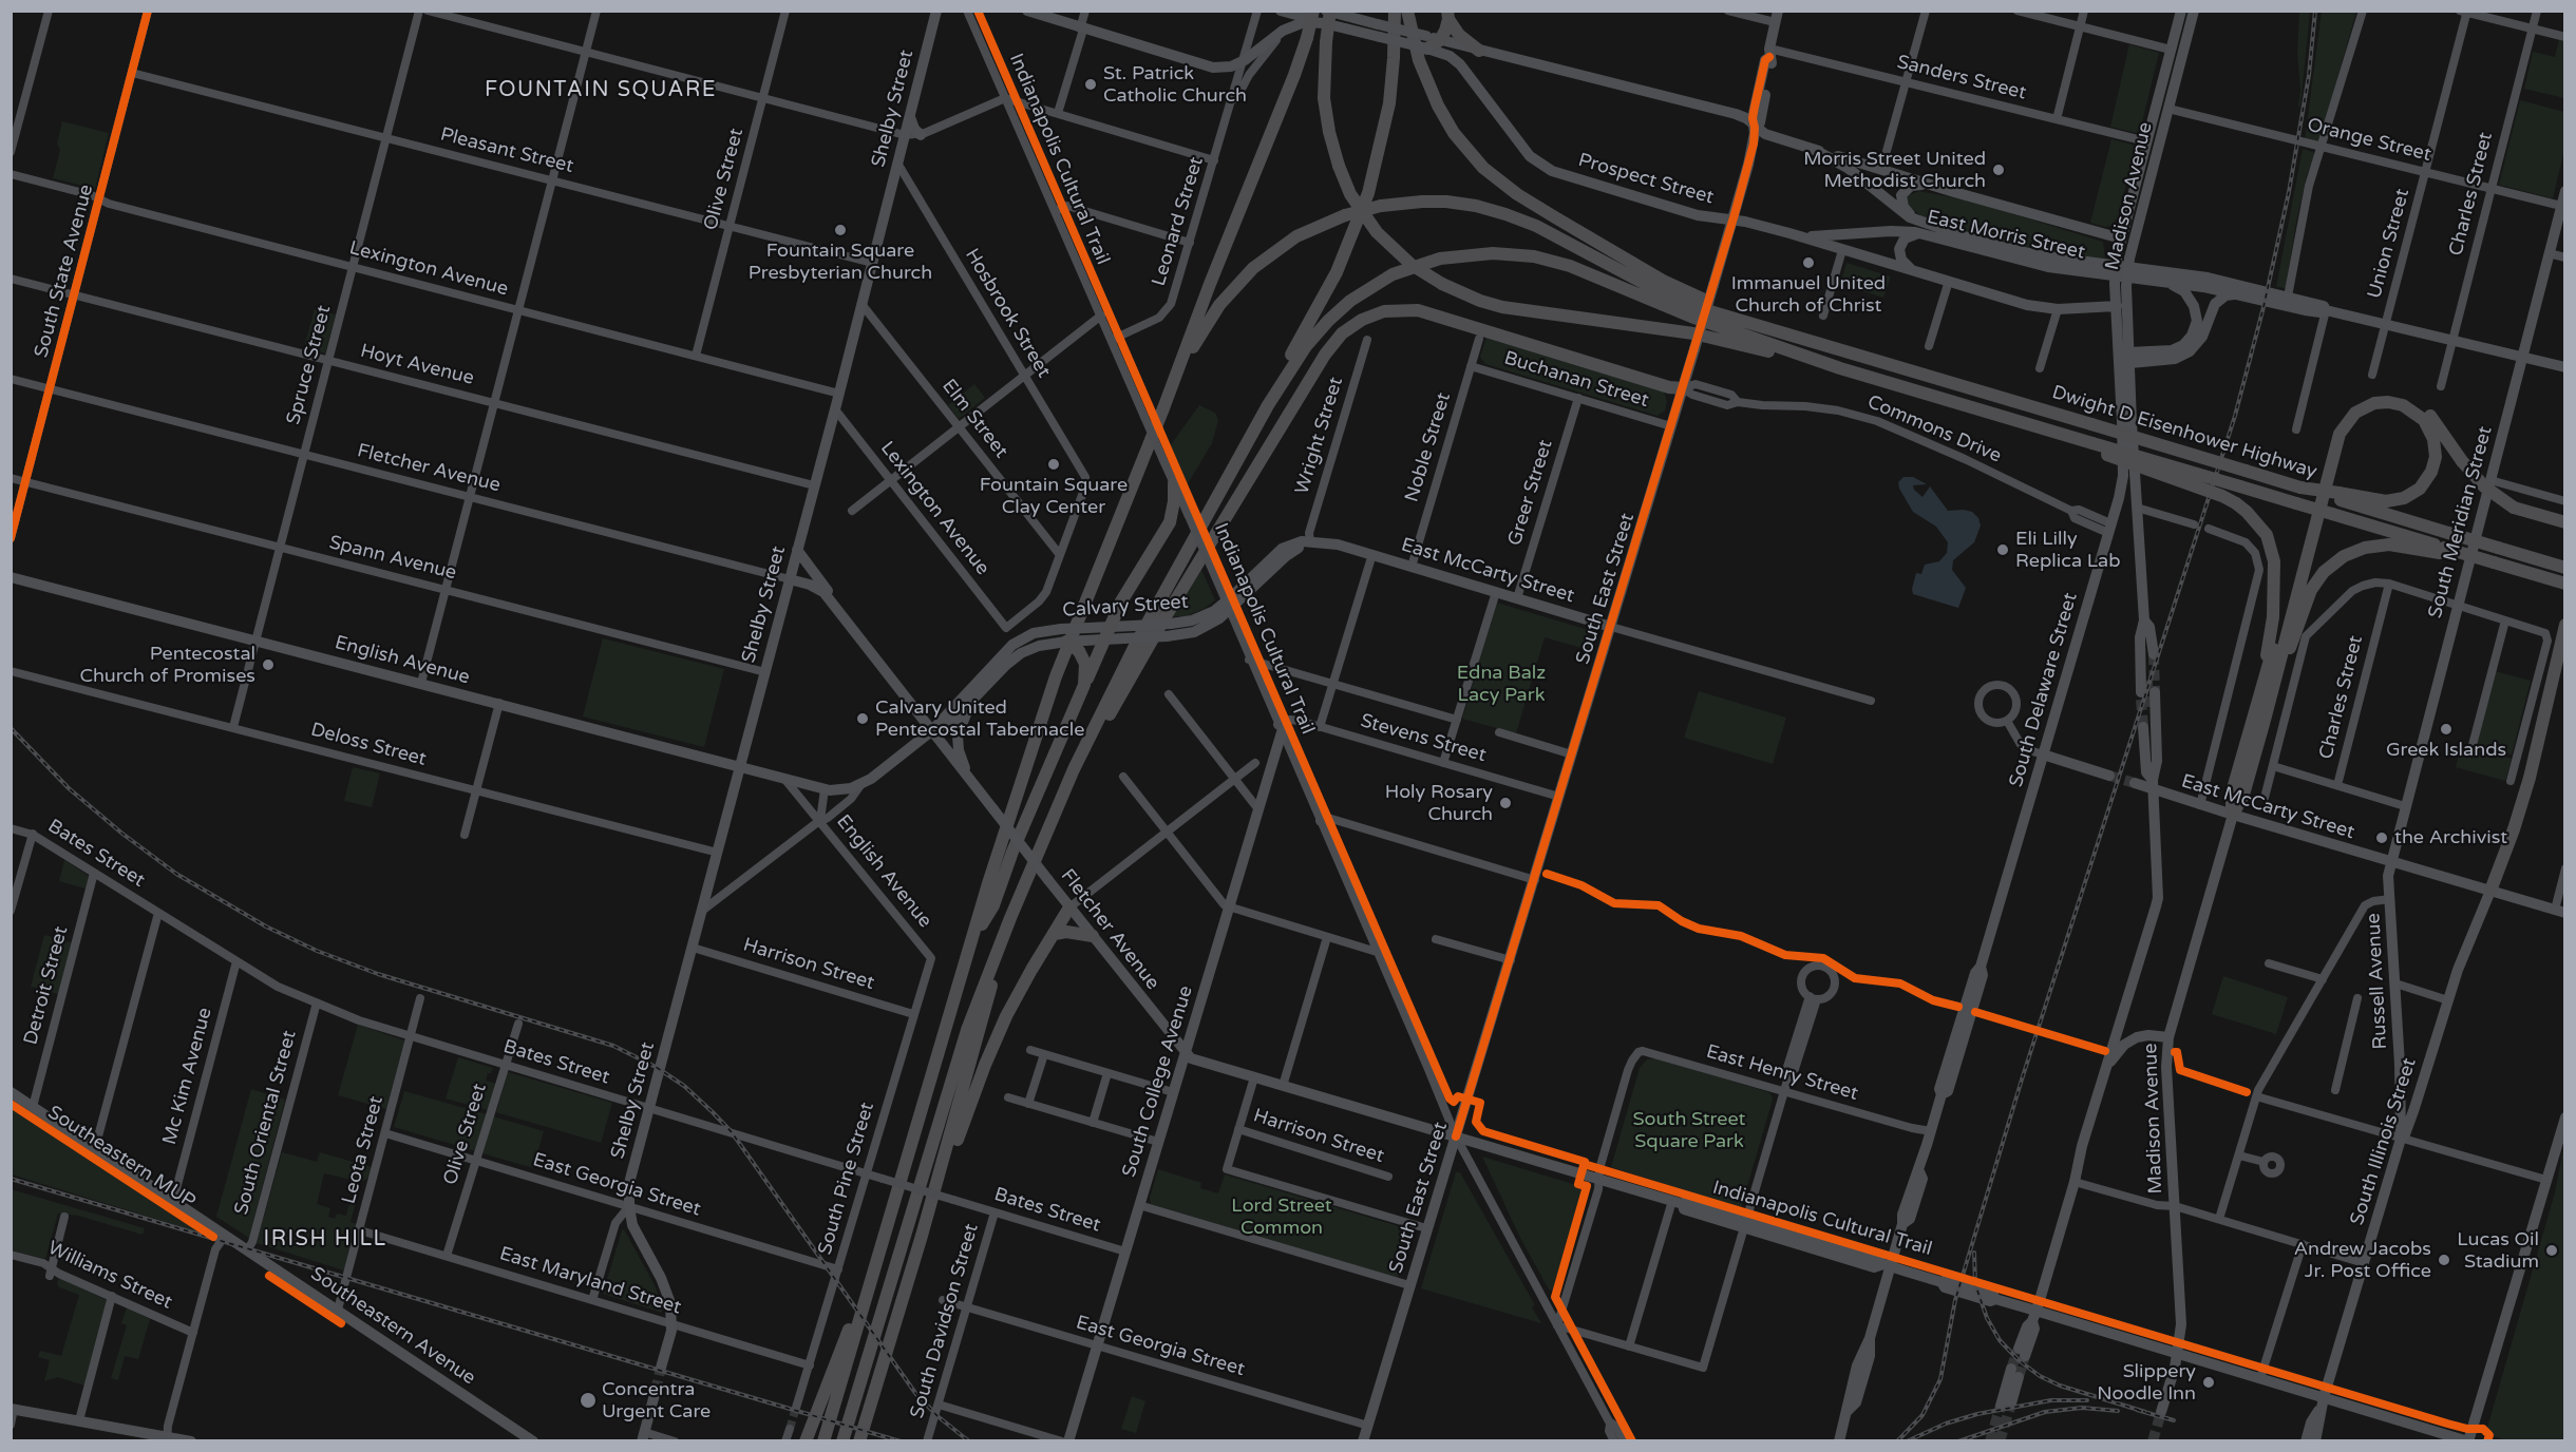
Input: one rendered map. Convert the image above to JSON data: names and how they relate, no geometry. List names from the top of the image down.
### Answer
{
  "streets": {
    "highway": ["Dwight D Eisenhower Highway"],
    "main road": [
      "Shelby Street",
      "Prospect Street",
      "Madison Avenue",
      "East Morris Street",
      "Fletcher Avenue",
      "South Meridian Street",
      "East McCarty Street",
      "South East Street",
      "Calvary Street",
      "English Avenue",
      "South Delaware Street",
      "Russell Avenue",
      "South College Avenue",
      "South Illinois Street",
      "Southeastern Avenue"
    ],
    "street": [
      "Sanders Street",
      "Orange Street",
      "Pleasant Street",
      "Olive Street",
      "Charles Street",
      "Leonard Street",
      "Union Street",
      "Lexington Avenue",
      "South State Avenue",
      "Hosbrook Street",
      "Spruce Street",
      "Hoyt Avenue",
      "Buchanan Street",
      "Elm Street",
      "Commons Drive",
      "Wright Street",
      "Noble Street",
      "Greer Street",
      "Spann Avenue",
      "Stevens Street",
      "Deloss Street",
      "Bates Street",
      "Harrison Street",
      "Detroit Street",
      "East Henry Street",
      "Mc Kim Avenue",
      "South Oriental Street",
      "Leota Street",
      "South Pine Street",
      "East Georgia Street",
      "Williams Street",
      "East Maryland Street",
      "South Davidson Street"
    ],
    "cycle path": ["Indianapolis Cultural Trail", "Southeastern MUP"]
  },
  "crossings": [
    ["Sanders Street", "Madison Avenue"],
    ["Sanders Street", "South East Street"],
    ["Shelby Street", "Pleasant Street"],
    ["Shelby Street", "Lexington Avenue"],
    ["Shelby Street", "Hosbrook Street"],
    ["Shelby Street", "Hoyt Avenue"],
    ["Shelby Street", "Elm Street"],
    ["Shelby Street", "Fletcher Avenue"],
    ["Shelby Street", "Spann Avenue"],
    ["Shelby Street", "Calvary Street"],
    ["Shelby Street", "English Avenue"],
    ["Shelby Street", "Deloss Street"],
    ["Shelby Street", "Bates Street"],
    ["Shelby Street", "Harrison Street"],
    ["Shelby Street", "East Georgia Street"],
    ["Shelby Street", "East Maryland Street"],
    ["Orange Street", "Charles Street"],
    ["Orange Street", "Madison Avenue"],
    ["Orange Street", "Union Street"],
    ["Orange Street", "South Meridian Street"],
    ["Pleasant Street", "Olive Street"],
    ["Pleasant Street", "South State Avenue"],
    ["Pleasant Street", "Spruce Street"],
    ["Olive Street", "Lexington Avenue"],
    ["Olive Street", "Bates Street"],
    ["Olive Street", "East Georgia Street"],
    ["Olive Street", "East Maryland Street"],
    ["Prospect Street", "Madison Avenue"],
    ["Prospect Street", "Leonard Street"],
    ["Prospect Street", "East Morris Street"],
    ["Prospect Street", "South East Street"],
    ["Charles Street", "East Morris Street"],
    ["Madison Avenue", "East Morris Street"],
    ["Madison Avenue", "Fletcher Avenue"],
    ["Madison Avenue", "East McCarty Street"],
    ["Madison Avenue", "South Delaware Street"],
    ["East Morris Street", "Union Street"],
    ["East Morris Street", "South Meridian Street"],
    ["East Morris Street", "South East Street"],
    ["Lexington Avenue", "South State Avenue"],
    ["Lexington Avenue", "Hosbrook Street"],
    ["Lexington Avenue", "Spruce Street"],
    ["Lexington Avenue", "Elm Street"],
    ["South State Avenue", "Hoyt Avenue"],
    ["South State Avenue", "Fletcher Avenue"],
    ["South State Avenue", "Spann Avenue"],
    ["Hosbrook Street", "Elm Street"],
    ["Spruce Street", "Hoyt Avenue"],
    ["Spruce Street", "Fletcher Avenue"],
    ["Spruce Street", "Spann Avenue"],
    ["Spruce Street", "English Avenue"],
    ["Spruce Street", "Deloss Street"],
    ["Buchanan Street", "Noble Street"],
    ["Buchanan Street", "Greer Street"],
    ["Buchanan Street", "South East Street"],
    ["Commons Drive", "South East Street"],
    ["Commons Drive", "South Delaware Street"],
    ["Wright Street", "East McCarty Street"],
    ["Wright Street", "Calvary Street"],
    ["Noble Street", "East McCarty Street"],
    ["Fletcher Avenue", "South East Street"],
    ["Fletcher Avenue", "Calvary Street"],
    ["Fletcher Avenue", "South Delaware Street"],
    ["Fletcher Avenue", "East Henry Street"],
    ["Fletcher Avenue", "South College Avenue"],
    ["Fletcher Avenue", "South Illinois Street"],
    ["Greer Street", "East McCarty Street"],
    ["South Meridian Street", "East McCarty Street"],
    ["South Meridian Street", "Russell Avenue"],
    ["East McCarty Street", "South East Street"],
    ["East McCarty Street", "Calvary Street"],
    ["East McCarty Street", "Russell Avenue"],
    ["East McCarty Street", "South Illinois Street"],
    ["South East Street", "Stevens Street"],
    ["South East Street", "East Georgia Street"],
    ["Calvary Street", "English Avenue"],
    ["English Avenue", "South Pine Street"],
    ["South Delaware Street", "East Henry Street"],
    ["Stevens Street", "South College Avenue"],
    ["Bates Street", "Detroit Street"],
    ["Bates Street", "Mc Kim Avenue"],
    ["Bates Street", "South College Avenue"],
    ["Bates Street", "South Oriental Street"],
    ["Bates Street", "Leota Street"],
    ["Bates Street", "South Pine Street"],
    ["Bates Street", "South Davidson Street"],
    ["Harrison Street", "South Pine Street"],
    ["Russell Avenue", "South Illinois Street"],
    ["Detroit Street", "Southeastern Avenue"],
    ["Mc Kim Avenue", "Southeastern Avenue"],
    ["South College Avenue", "East Georgia Street"],
    ["South Oriental Street", "Williams Street"],
    ["South Oriental Street", "Southeastern Avenue"],
    ["Leota Street", "East Georgia Street"],
    ["Leota Street", "East Maryland Street"],
    ["Leota Street", "Southeastern Avenue"],
    ["South Pine Street", "East Georgia Street"],
    ["South Pine Street", "East Maryland Street"],
    ["East Georgia Street", "South Davidson Street"]
  ],
  "districts": ["FOUNTAIN SQUARE", "IRISH HILL"],
  "parks": ["Edna Balz Lacy Park", "South Street Square Park", "Lord Street Common"],
  "places": [
    "St. Patrick Catholic Church",
    "Morris Street United Methodist Church",
    "Fountain Square Presbyterian Church",
    "Immanuel United Church of Christ",
    "Fountain Square Clay Center",
    "Eli Lilly Replica Lab",
    "Pentecostal Church of Promises",
    "Calvary United Pentecostal Tabernacle",
    "Greek Islands",
    "Holy Rosary Church",
    "the Archivist",
    "Lucas Oil Stadium",
    "Andrew Jacobs Jr. Post Office",
    "Slippery Noodle Inn",
    "Concentra Urgent Care"
  ]
}
